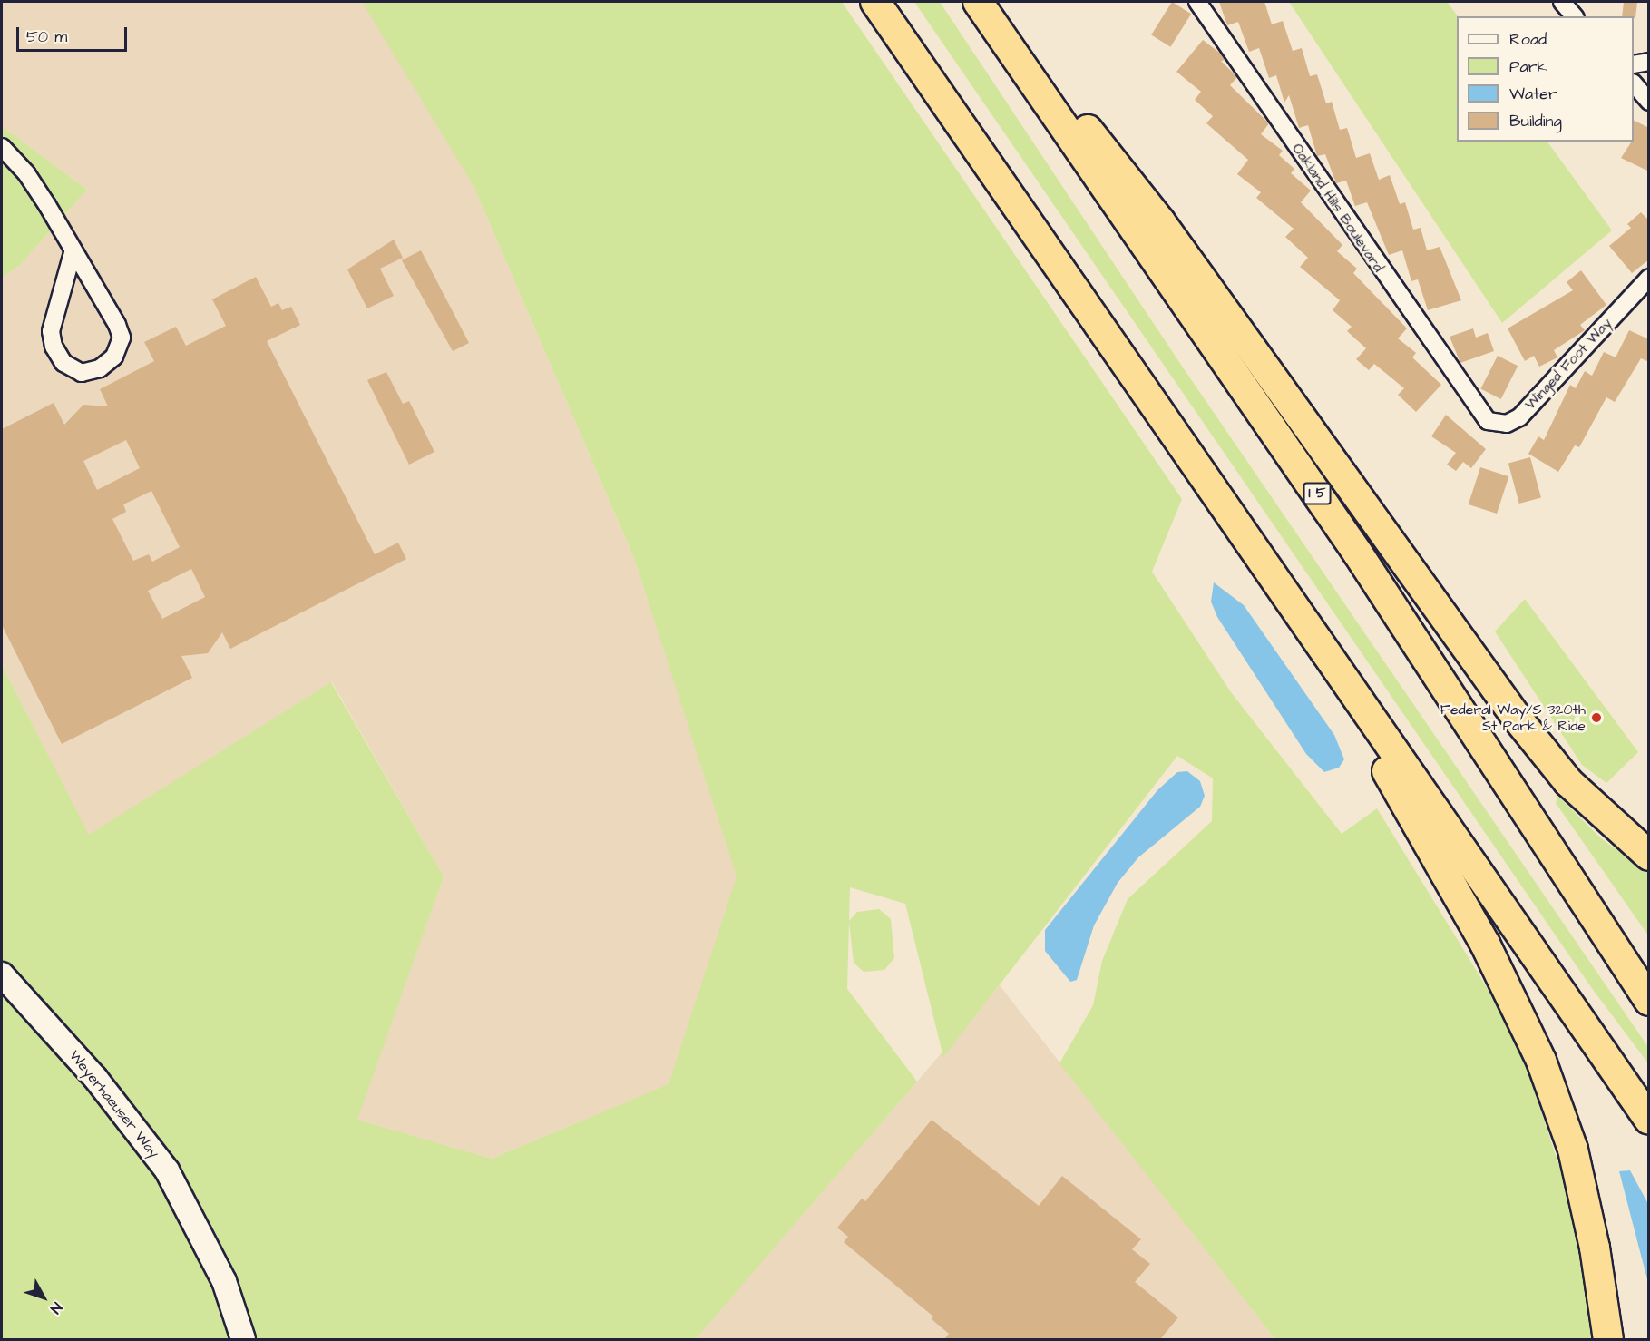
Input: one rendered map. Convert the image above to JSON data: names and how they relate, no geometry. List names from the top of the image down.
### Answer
{
  "streets": {
    "highway": ["I 5"],
    "street": ["Oakland Hills Boulevard", "Winged Foot Way", "Weyerhaeuser Way"]
  },
  "crossings": [
    ["Oakland Hills Boulevard", "Winged Foot Way"]
  ],
  "places": ["Federal Way/S 320th St Park & Ride"],
  "legend": [
    "Road",
    "Park",
    "Water",
    "Building"
  ],
  "scale_bar": "50 m",
  "north": "bottom right"
}
